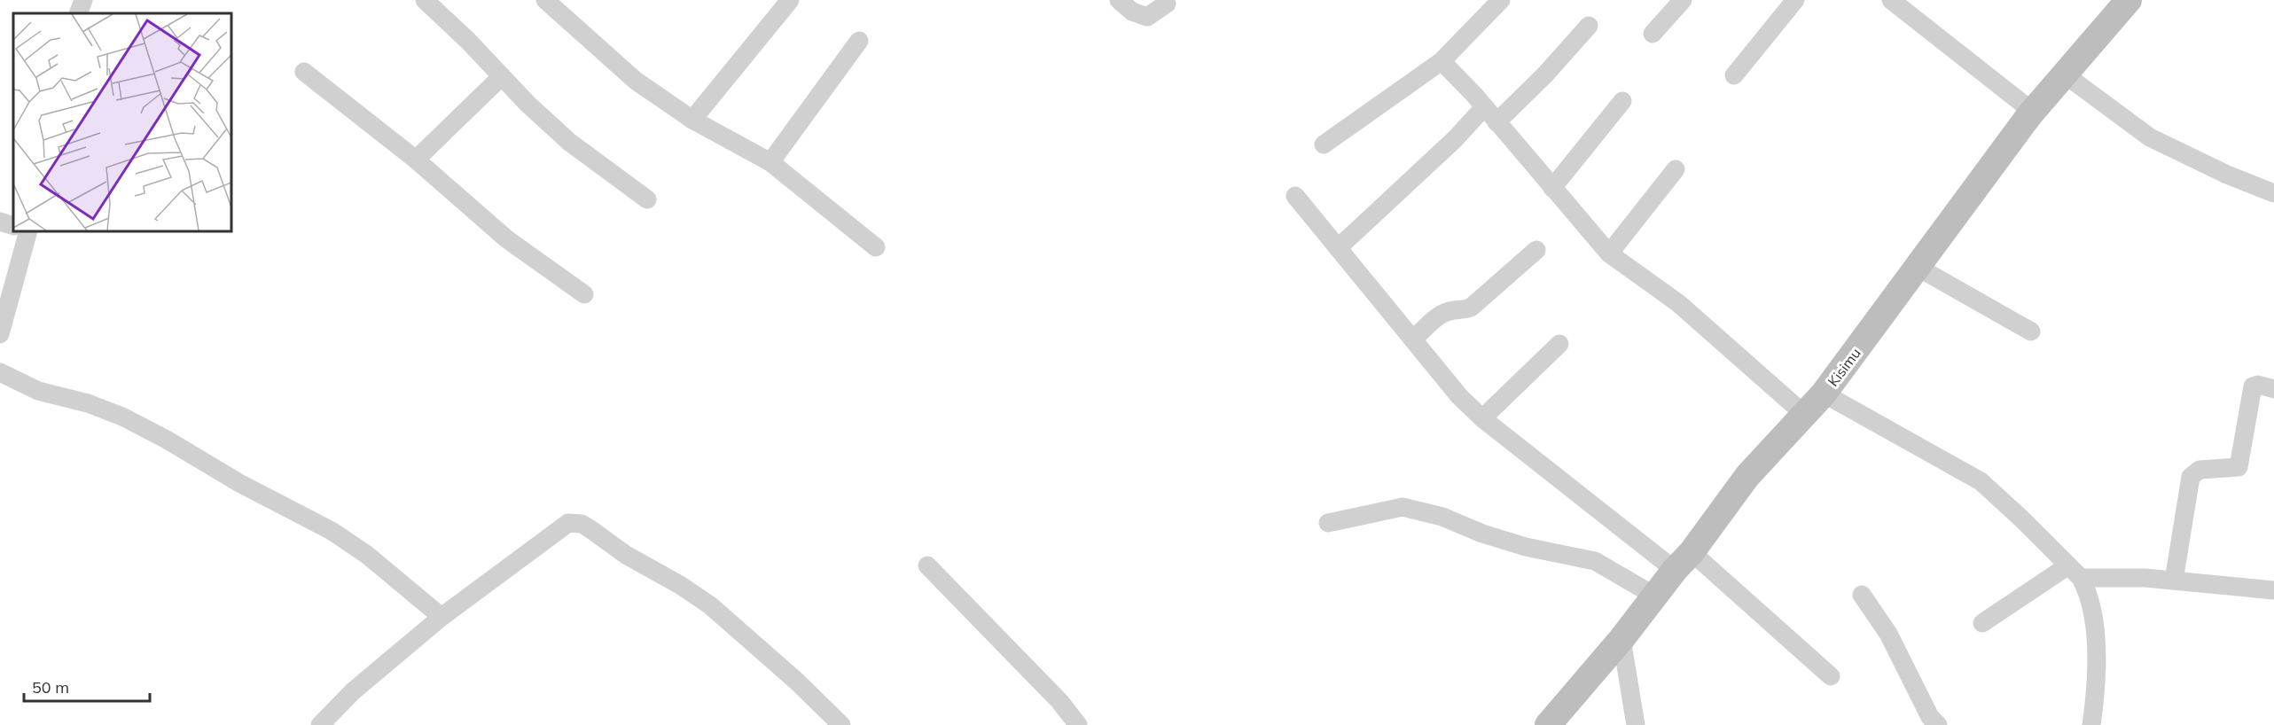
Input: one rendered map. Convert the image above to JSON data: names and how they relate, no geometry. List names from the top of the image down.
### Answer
{
  "streets": {
    "street": ["Kisimu"]
  },
  "scale_bar": "50 m"
}
